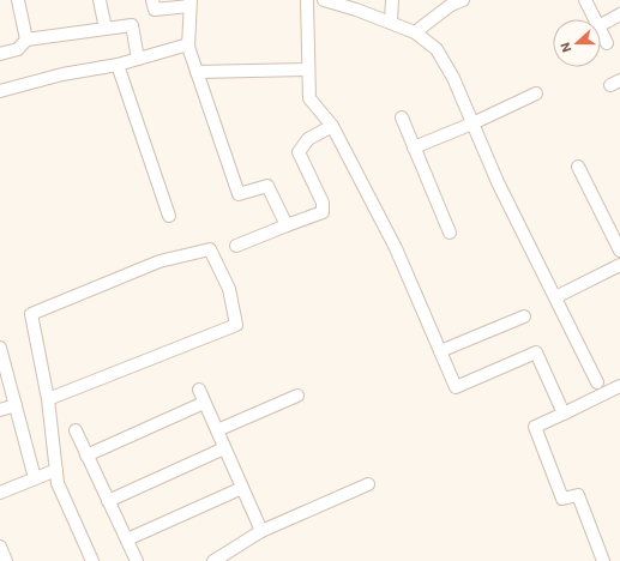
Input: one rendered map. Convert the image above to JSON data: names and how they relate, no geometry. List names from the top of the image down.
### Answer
{
  "north": "left"
}
